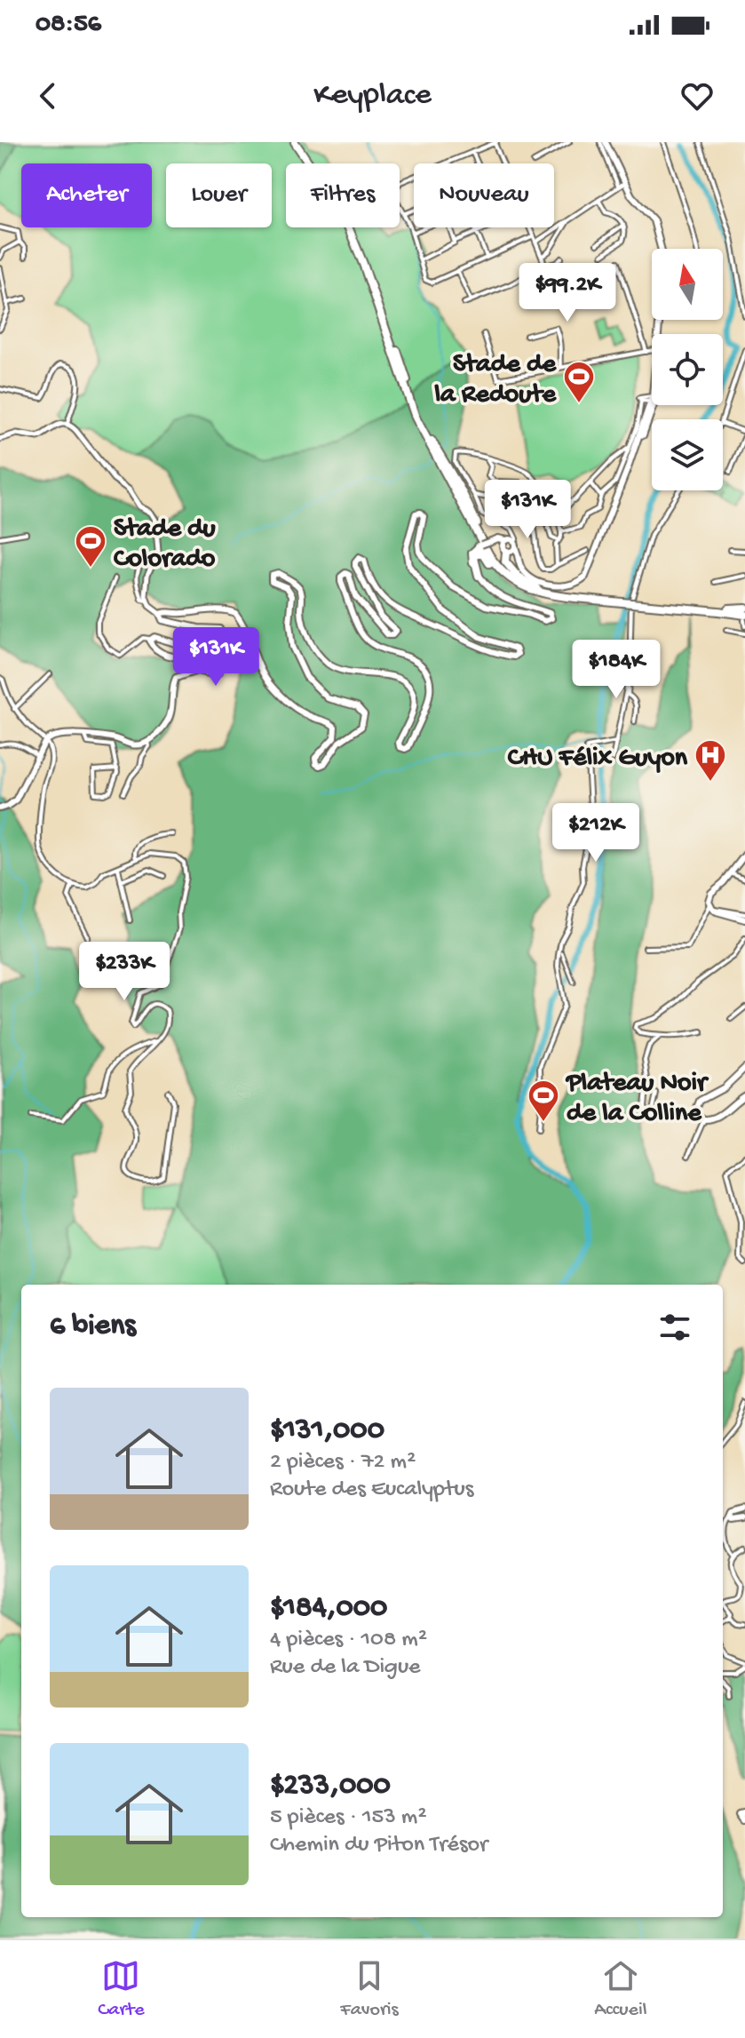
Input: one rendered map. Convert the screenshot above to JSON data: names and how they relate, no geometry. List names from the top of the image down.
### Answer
{
  "places": {
    "sports": ["Stade de la Redoute", "Stade du Colorado", "Plateau Noir de la Colline"],
    "hospital": ["CHU Félix Guyon"]
  },
  "north": "top",
  "page": {
    "status": "08:56",
    "header": "Keyplace",
    "chip": [
      "Acheter",
      "Louer",
      "Filtres",
      "Nouveau"
    ],
    "price": [
      "$99.2K",
      "$131K",
      "$131K",
      "$184K",
      "$212K",
      "$233K"
    ],
    "heading": "6 biens",
    "list": [
      {
        "name": "$131,000",
        "note": "2 pièces · 72 m² · Route des Eucalyptus"
      },
      {
        "name": "$184,000",
        "note": "4 pièces · 108 m² · Rue de la Digue"
      },
      {
        "name": "$233,000",
        "note": "5 pièces · 153 m² · Chemin du Piton Trésor"
      }
    ],
    "tabs": ["Carte", "Favoris", "Accueil"]
  }
}
